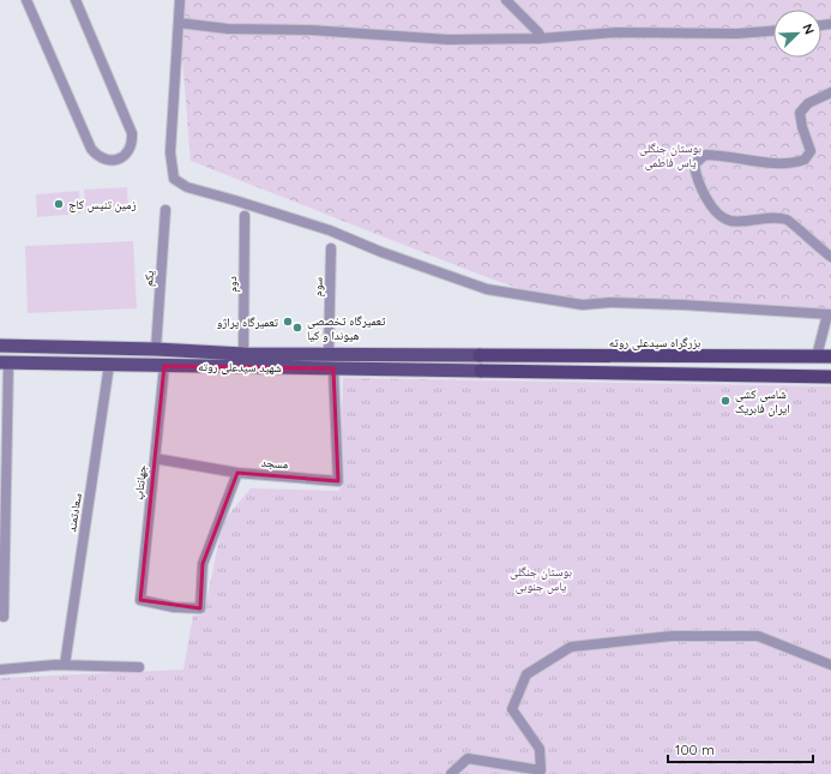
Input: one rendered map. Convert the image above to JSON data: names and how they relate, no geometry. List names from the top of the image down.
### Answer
{
  "streets": {
    "highway": ["بزرگراه سیدعلی روته"],
    "main road": ["شهید سیدعلی روته"],
    "street": [
      "یکم",
      "دوم",
      "سوم",
      "مسجد",
      "جهانتاب",
      "سعادتمند"
    ]
  },
  "crossings": [
    ["یکم", "شهید سیدعلی روته"],
    ["دوم", "شهید سیدعلی روته"],
    ["سوم", "شهید سیدعلی روته"],
    ["بزرگراه سیدعلی روته", "شهید سیدعلی روته"],
    ["شهید سیدعلی روته", "مسجد"],
    ["شهید سیدعلی روته", "جهانتاب"],
    ["شهید سیدعلی روته", "سعادتمند"],
    ["مسجد", "جهانتاب"]
  ],
  "parks": ["بوستان جنگلی یاس فاطمی", "بوستان جنگلی یاس جنوبی"],
  "places": [
    "زمین تنیس کاج",
    "تعمیرگاه پراژو",
    "تعمیرگاه تخصصی هیوندا و کیا",
    "شاسی کشی ایران فابریک"
  ],
  "scale_bar": "100 m",
  "north": "top right"
}
